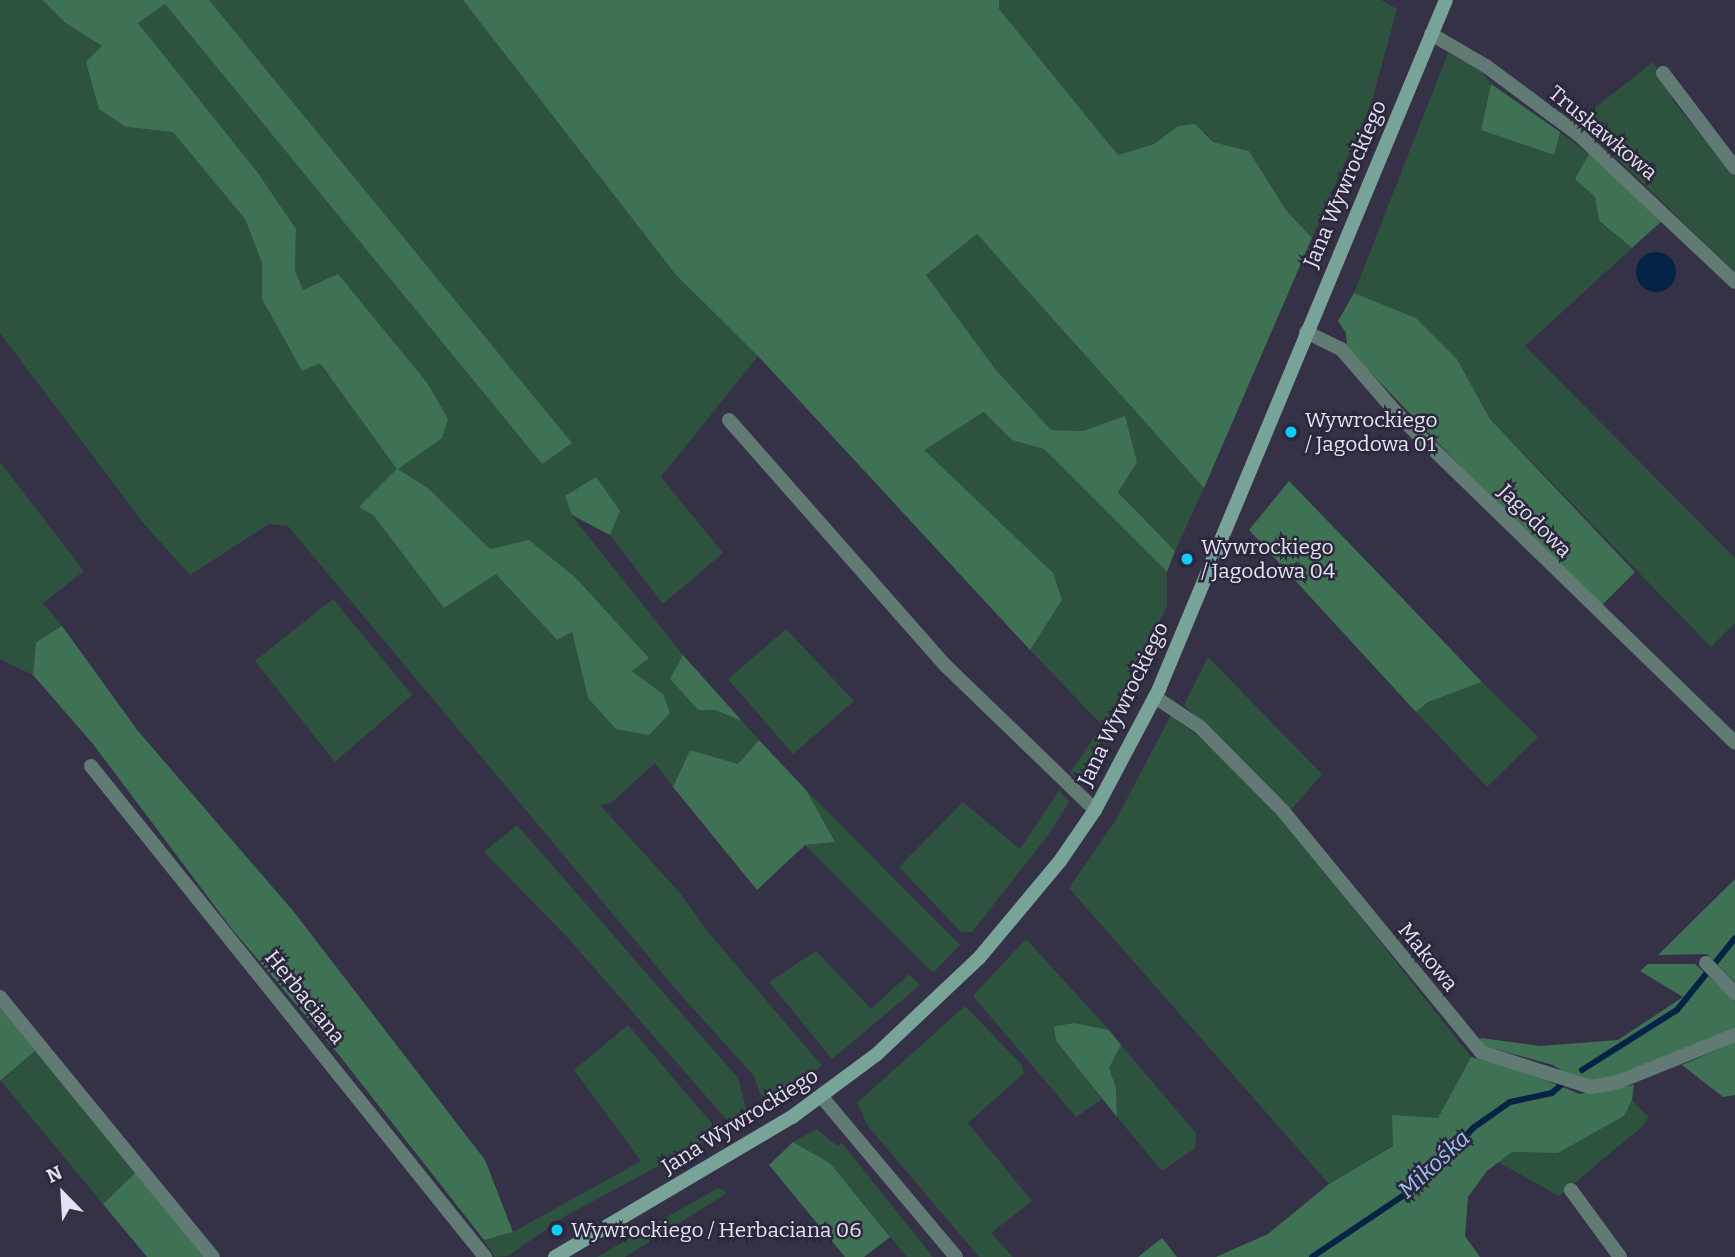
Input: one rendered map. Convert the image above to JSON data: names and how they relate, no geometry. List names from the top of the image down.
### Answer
{
  "streets": {
    "street": [
      "Truskawkowa",
      "Jana Wywrockiego",
      "Jagodowa",
      "Makowa",
      "Herbaciana"
    ]
  },
  "crossings": [
    ["Truskawkowa", "Jana Wywrockiego"],
    ["Jana Wywrockiego", "Jagodowa"],
    ["Jana Wywrockiego", "Makowa"]
  ],
  "water": ["Mikośka"],
  "places": ["Wywrockiego / Jagodowa 01", "Wywrockiego / Jagodowa 04", "Wywrockiego / Herbaciana 06"],
  "north": "top left"
}
